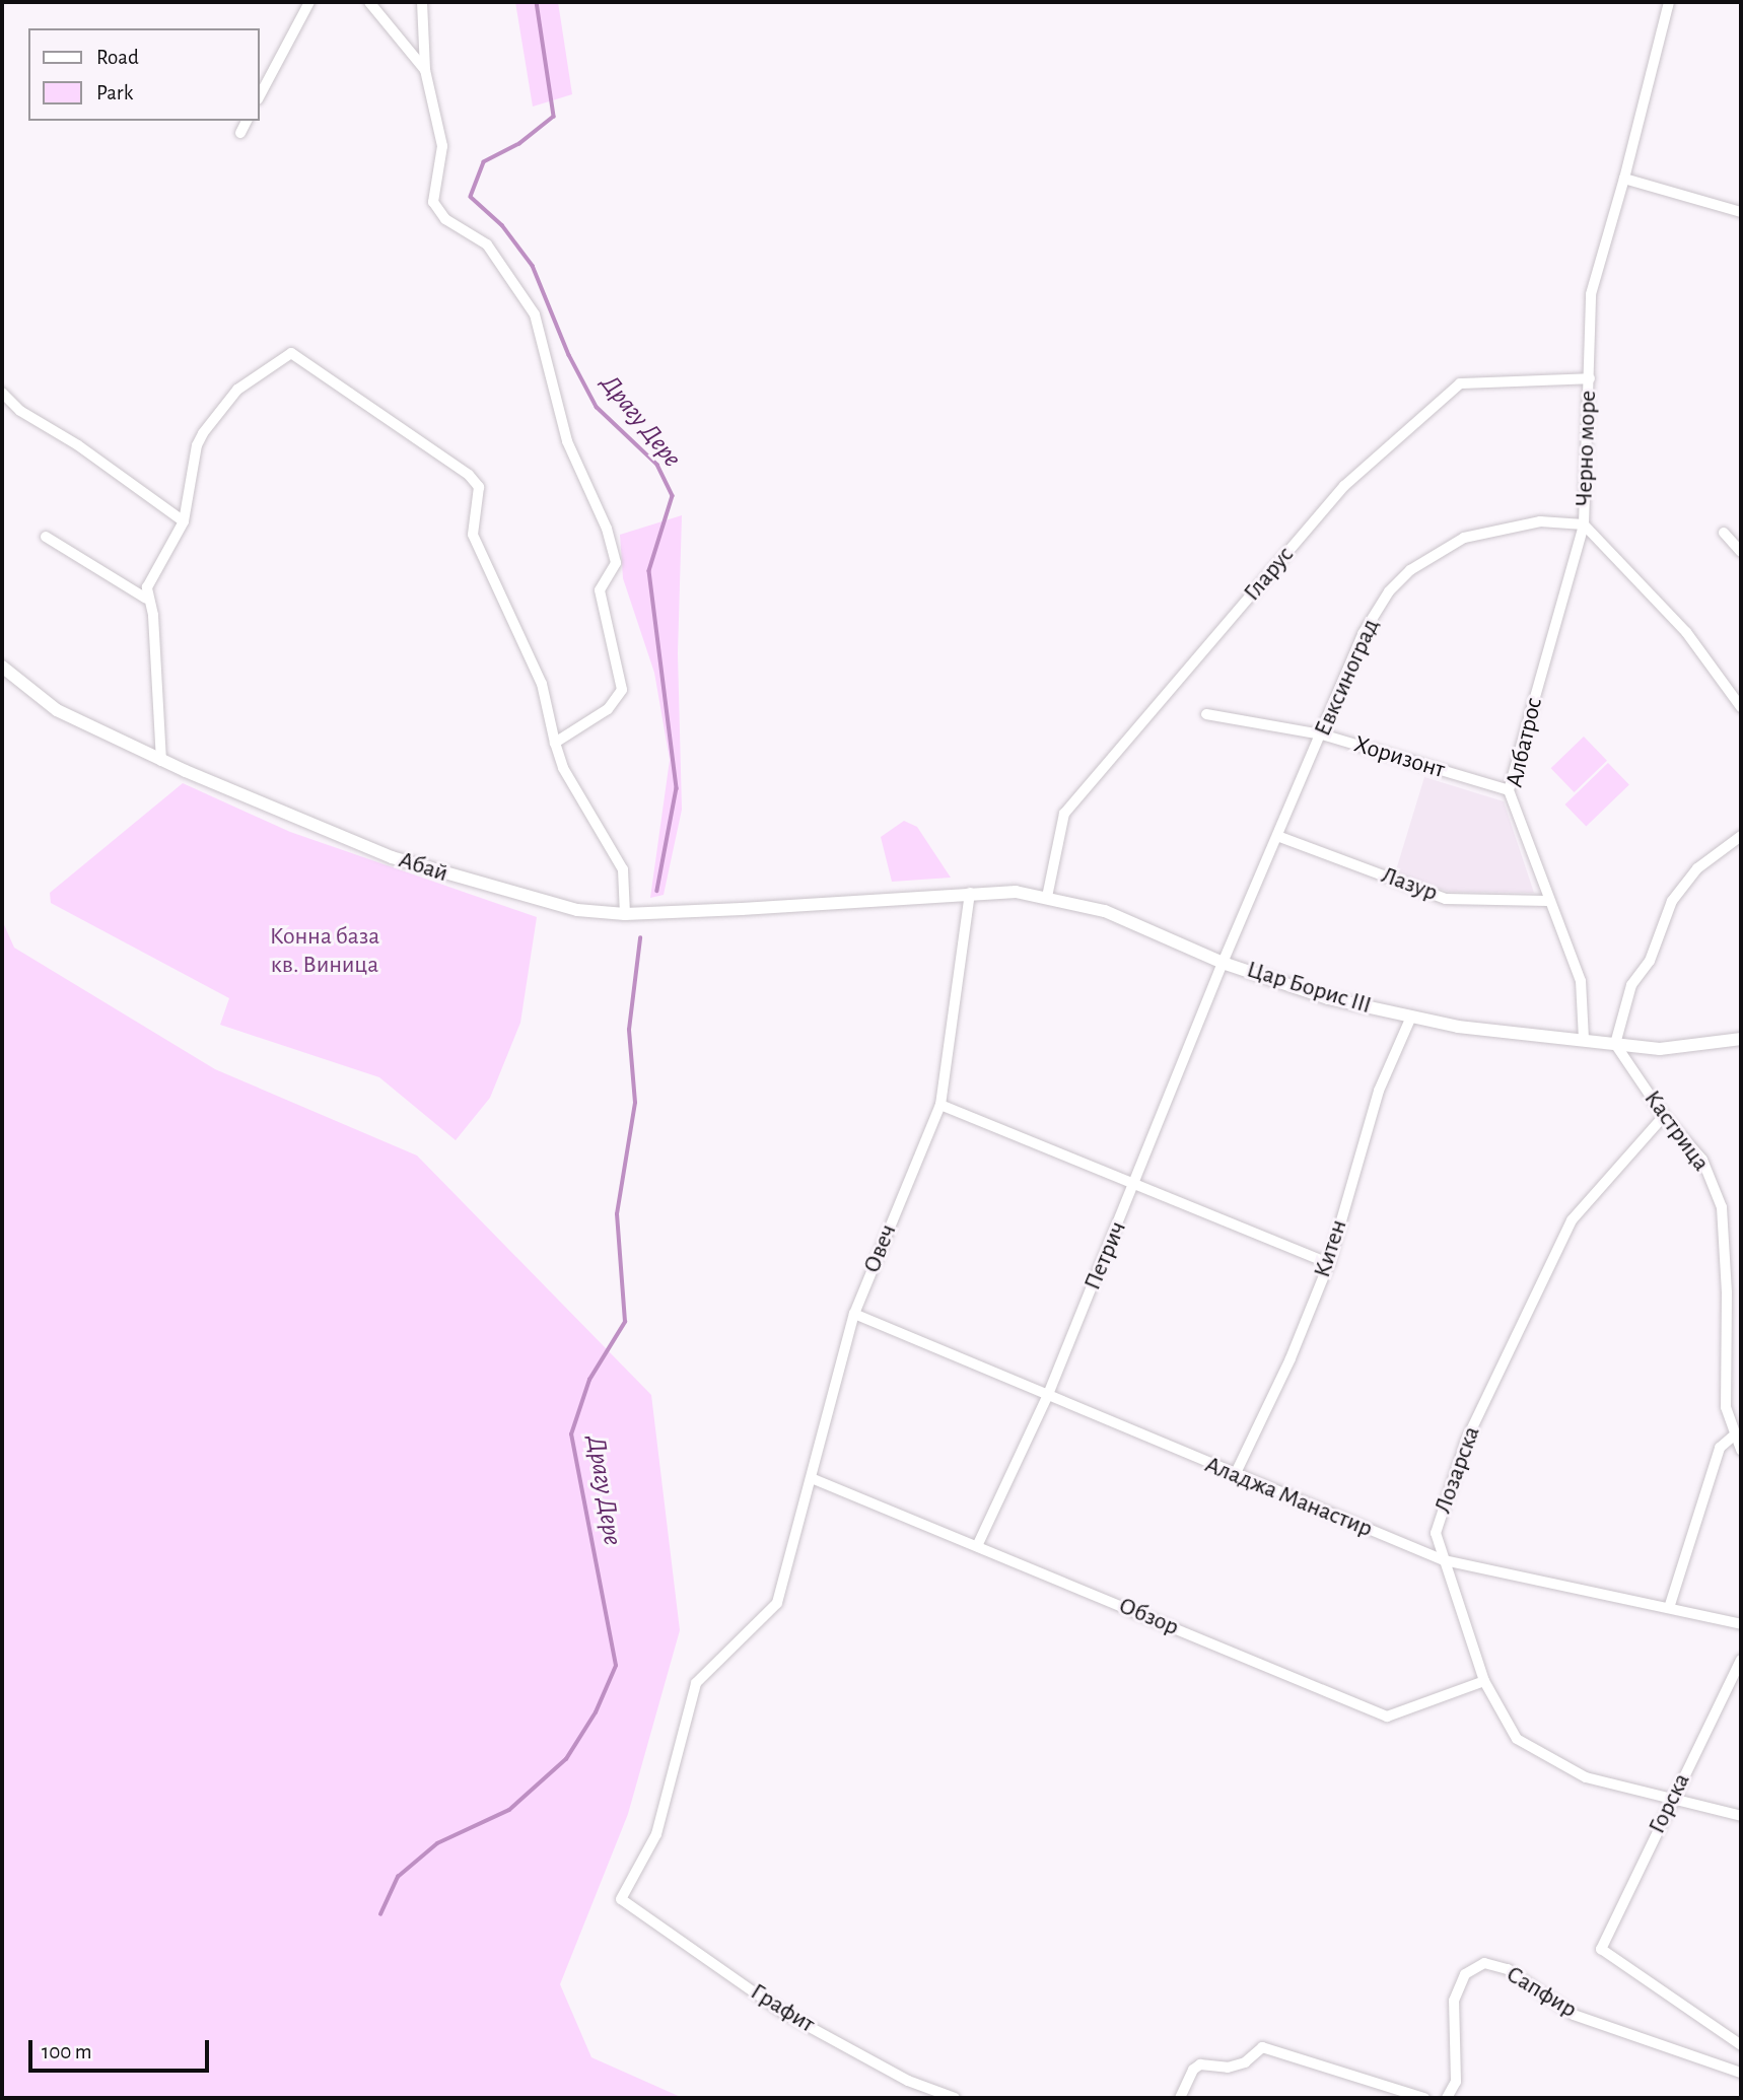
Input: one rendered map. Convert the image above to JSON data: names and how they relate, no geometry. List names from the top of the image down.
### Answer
{
  "streets": {
    "street": [
      "Черно море",
      "Гларус",
      "Евксиноград",
      "Албатрос",
      "Хоризонт",
      "Абай",
      "Лазур",
      "Цар Борис III",
      "Кастрица",
      "Овеч",
      "Китен",
      "Петрич",
      "Лозарска",
      "Аладжа Манастир",
      "Обзор",
      "Горска",
      "Сапфир",
      "Графит"
    ]
  },
  "crossings": [
    ["Черно море", "Гларус"],
    ["Черно море", "Евксиноград"],
    ["Черно море", "Албатрос"],
    ["Гларус", "Цар Борис III"],
    ["Евксиноград", "Албатрос"],
    ["Евксиноград", "Хоризонт"],
    ["Евксиноград", "Лазур"],
    ["Евксиноград", "Цар Борис III"],
    ["Евксиноград", "Петрич"],
    ["Албатрос", "Хоризонт"],
    ["Албатрос", "Лазур"],
    ["Албатрос", "Цар Борис III"],
    ["Абай", "Цар Борис III"],
    ["Цар Борис III", "Кастрица"],
    ["Цар Борис III", "Овеч"],
    ["Цар Борис III", "Китен"],
    ["Цар Борис III", "Петрич"],
    ["Кастрица", "Лозарска"],
    ["Овеч", "Аладжа Манастир"],
    ["Овеч", "Обзор"],
    ["Овеч", "Графит"],
    ["Китен", "Аладжа Манастир"],
    ["Петрич", "Аладжа Манастир"],
    ["Петрич", "Обзор"],
    ["Лозарска", "Аладжа Манастир"],
    ["Лозарска", "Обзор"],
    ["Лозарска", "Горска"]
  ],
  "water": ["Драгу Дере"],
  "parks": ["Конна база кв. Виница"],
  "legend": ["Road", "Park"],
  "scale_bar": "100 m"
}
